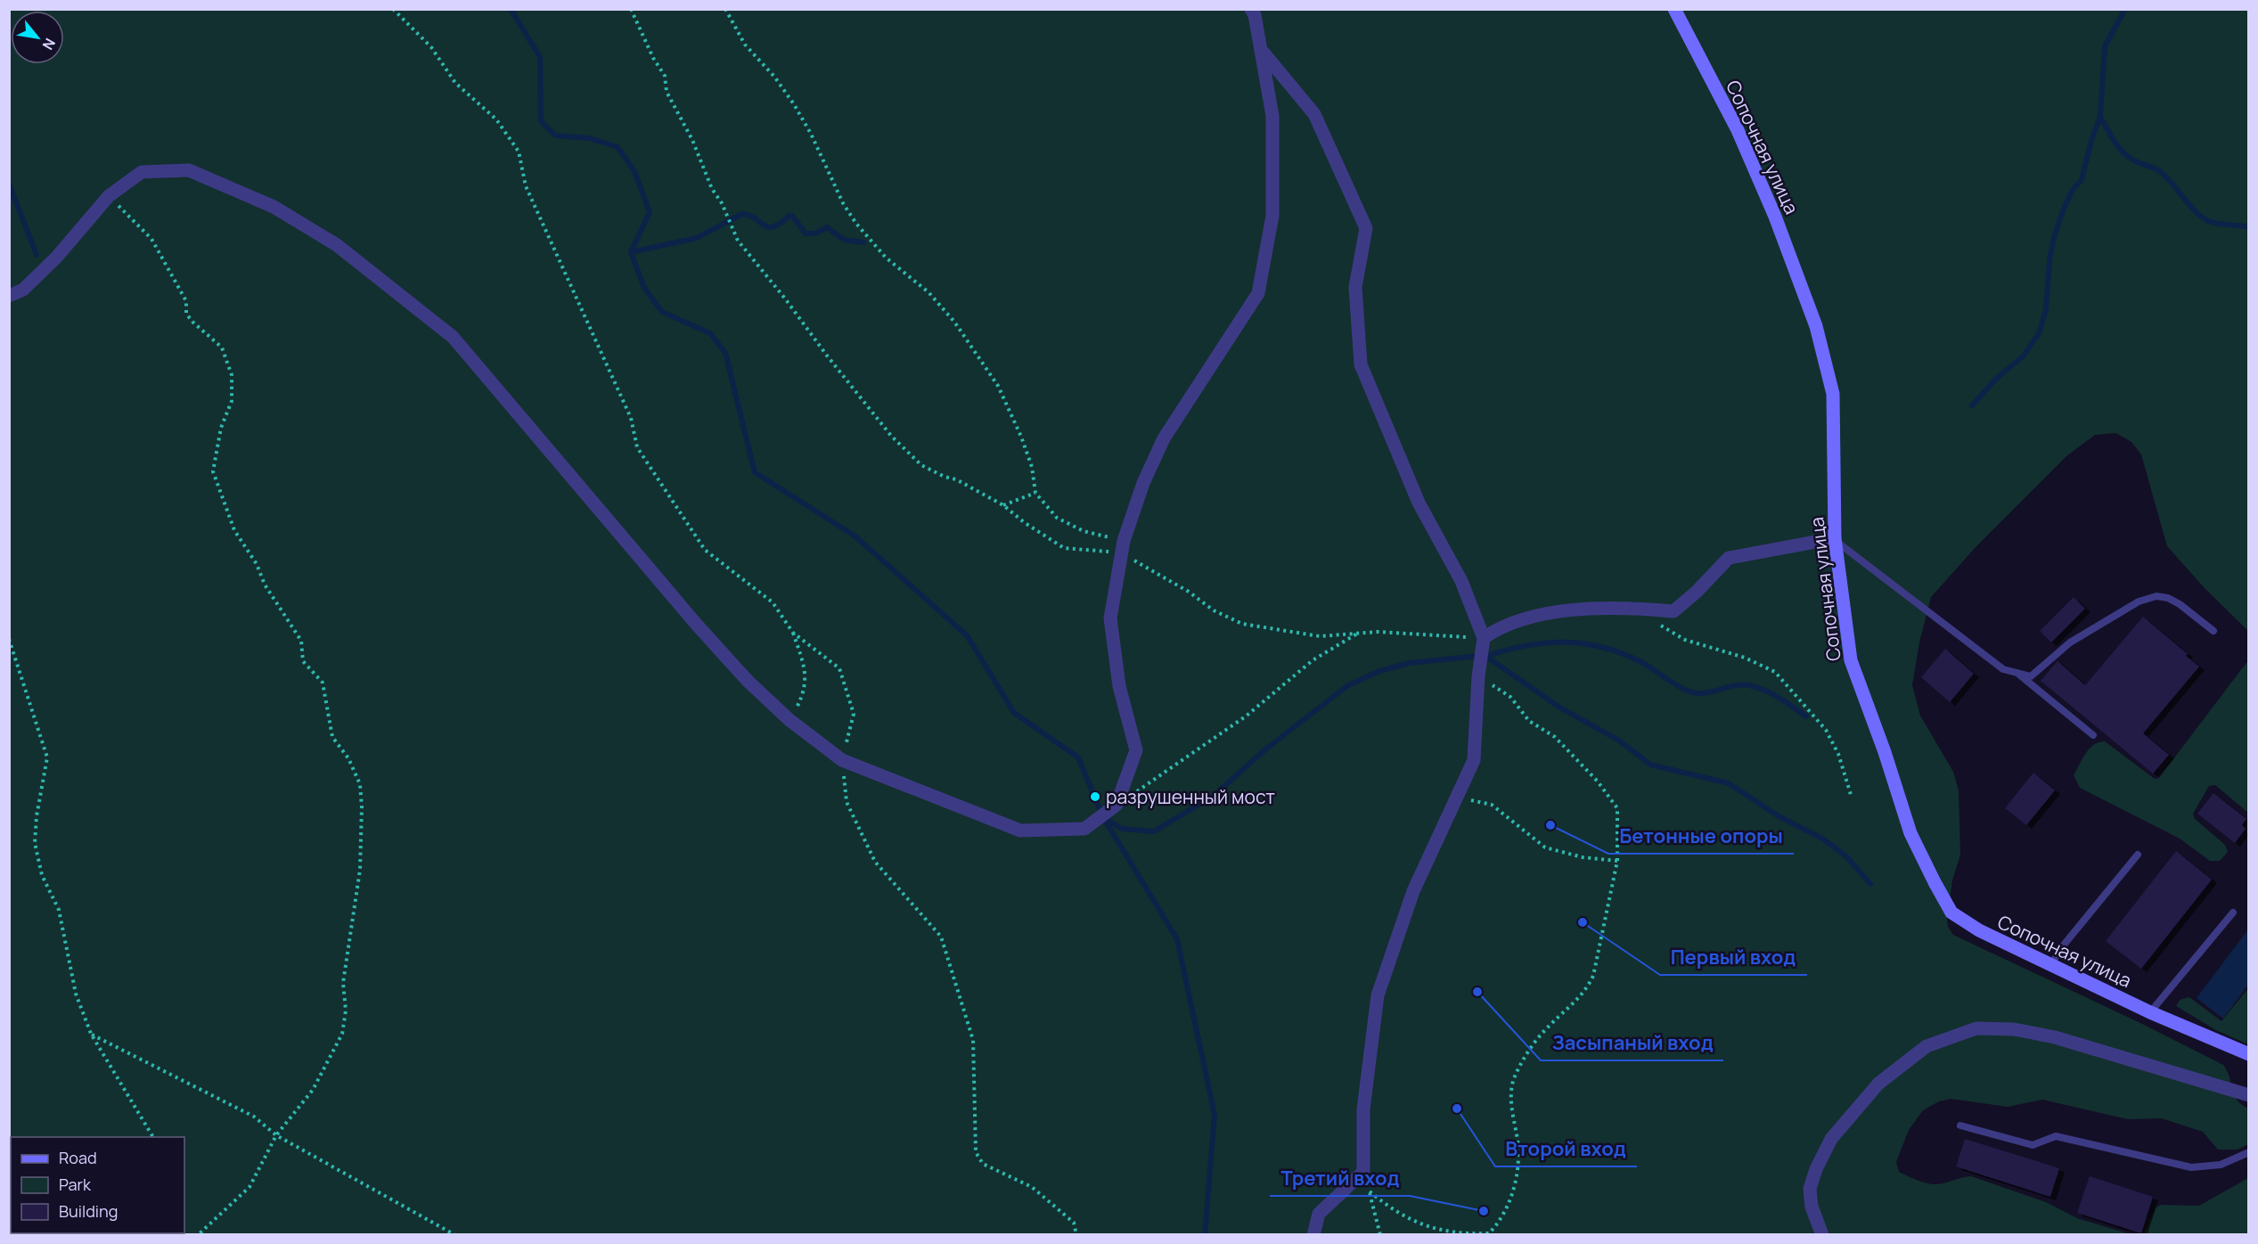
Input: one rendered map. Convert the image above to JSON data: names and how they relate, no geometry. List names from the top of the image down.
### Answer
{
  "streets": {
    "main road": ["Сопочная улица"]
  },
  "places": [
    "разрушенный мост",
    "Бетонные опоры",
    "Первый вход",
    "Засыпаный вход",
    "Второй вход",
    "Третий вход"
  ],
  "legend": ["Road", "Park", "Building"],
  "north": "bottom right"
}
